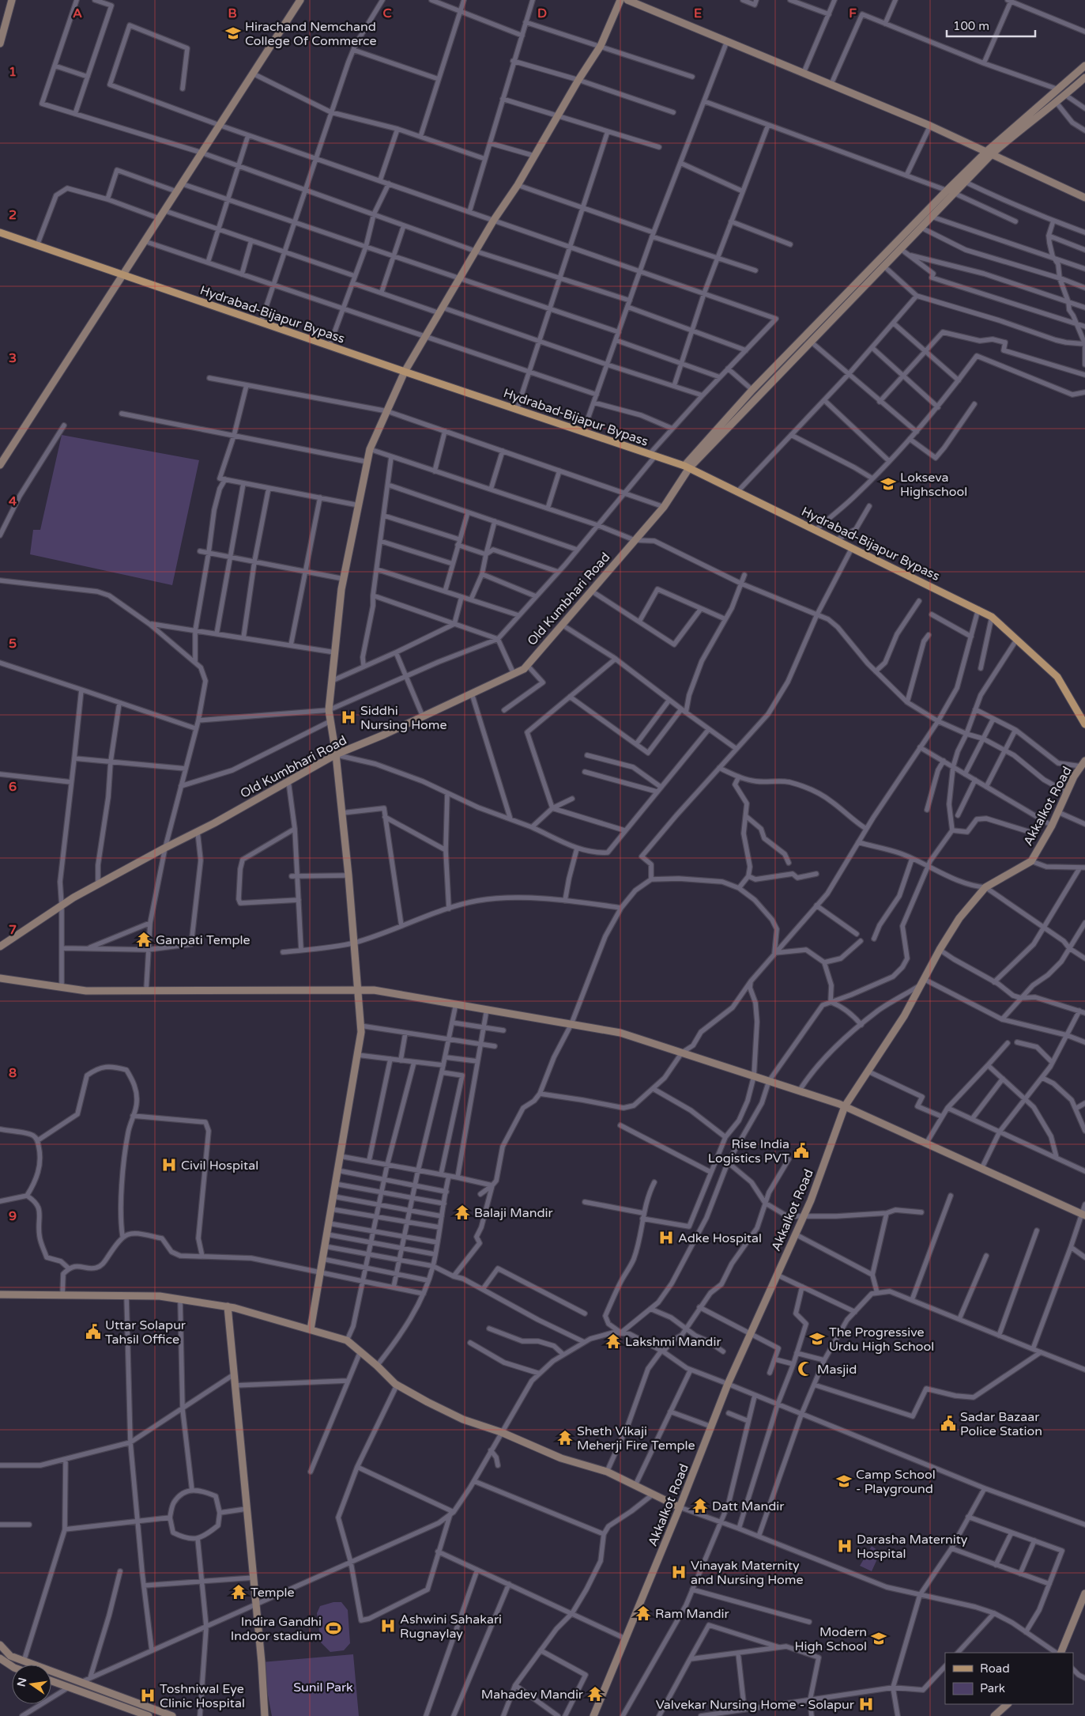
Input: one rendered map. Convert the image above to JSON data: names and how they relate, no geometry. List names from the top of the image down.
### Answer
{
  "streets": {
    "main road": ["Hydrabad-Bijapur Bypass"],
    "street": ["Old Kumbhari Road", "Akkalkot Road"]
  },
  "crossings": [
    ["Hydrabad-Bijapur Bypass", "Old Kumbhari Road"]
  ],
  "parks": ["Sunil Park"],
  "places": {
    "school or university": [
      "Hirachand Nemchand College Of Commerce",
      "Lokseva Highschool",
      "The Progressive Urdu High School",
      "Camp School - Playground",
      "Modern High School"
    ],
    "hospital": [
      "Siddhi Nursing Home",
      "Civil Hospital",
      "Adke Hospital",
      "Darasha Maternity Hospital",
      "Vinayak Maternity and Nursing Home",
      "Ashwini Sahakari Rugnaylay",
      "Toshniwal Eye Clinic Hospital",
      "Valvekar Nursing Home - Solapur"
    ],
    "temple": [
      "Ganpati Temple",
      "Balaji Mandir",
      "Lakshmi Mandir",
      "Sheth Vikaji Meherji Fire Temple",
      "Datt Mandir",
      "Temple",
      "Ram Mandir",
      "Mahadev Mandir"
    ],
    "public building": ["Rise India Logistics PVT", "Uttar Solapur Tahsil Office", "Sadar Bazaar Police Station"],
    "mosque": ["Masjid"],
    "sports": ["Indira Gandhi Indoor stadium"]
  },
  "legend": ["Road", "Park"],
  "scale_bar": "100 m",
  "north": "left",
  "grid": {
    "columns": [
      "A",
      "B",
      "C",
      "D",
      "E",
      "F"
    ],
    "rows": [
      "1",
      "2",
      "3",
      "4",
      "5",
      "6",
      "7",
      "8",
      "9"
    ]
  }
}
